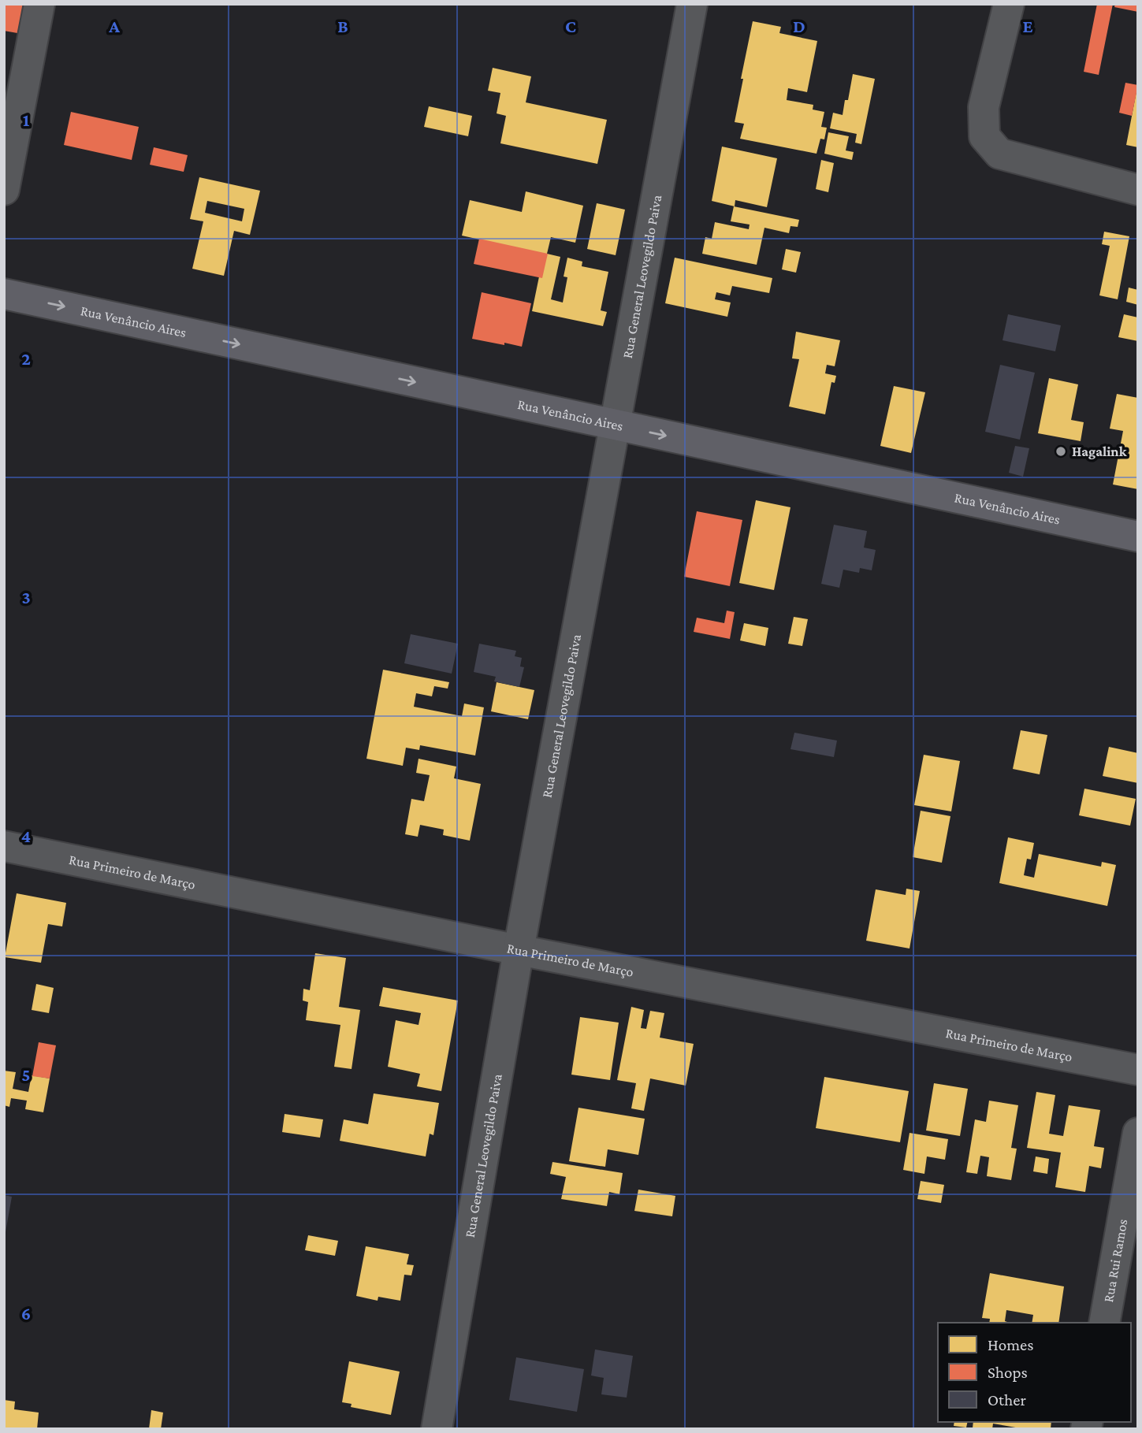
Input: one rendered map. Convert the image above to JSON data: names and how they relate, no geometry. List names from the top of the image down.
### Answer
{
  "streets": {
    "main road": ["Rua Venâncio Aires"],
    "street": ["Rua General Leovegildo Paiva", "Rua Primeiro de Março", "Rua Rui Ramos"]
  },
  "crossings": [
    ["Rua General Leovegildo Paiva", "Rua Venâncio Aires"],
    ["Rua General Leovegildo Paiva", "Rua Primeiro de Março"]
  ],
  "one_way": ["Rua Venâncio Aires"],
  "places": ["Hagalink"],
  "legend": ["Homes", "Shops", "Other"],
  "grid": {
    "columns": [
      "A",
      "B",
      "C",
      "D",
      "E"
    ],
    "rows": [
      "1",
      "2",
      "3",
      "4",
      "5",
      "6"
    ]
  }
}
